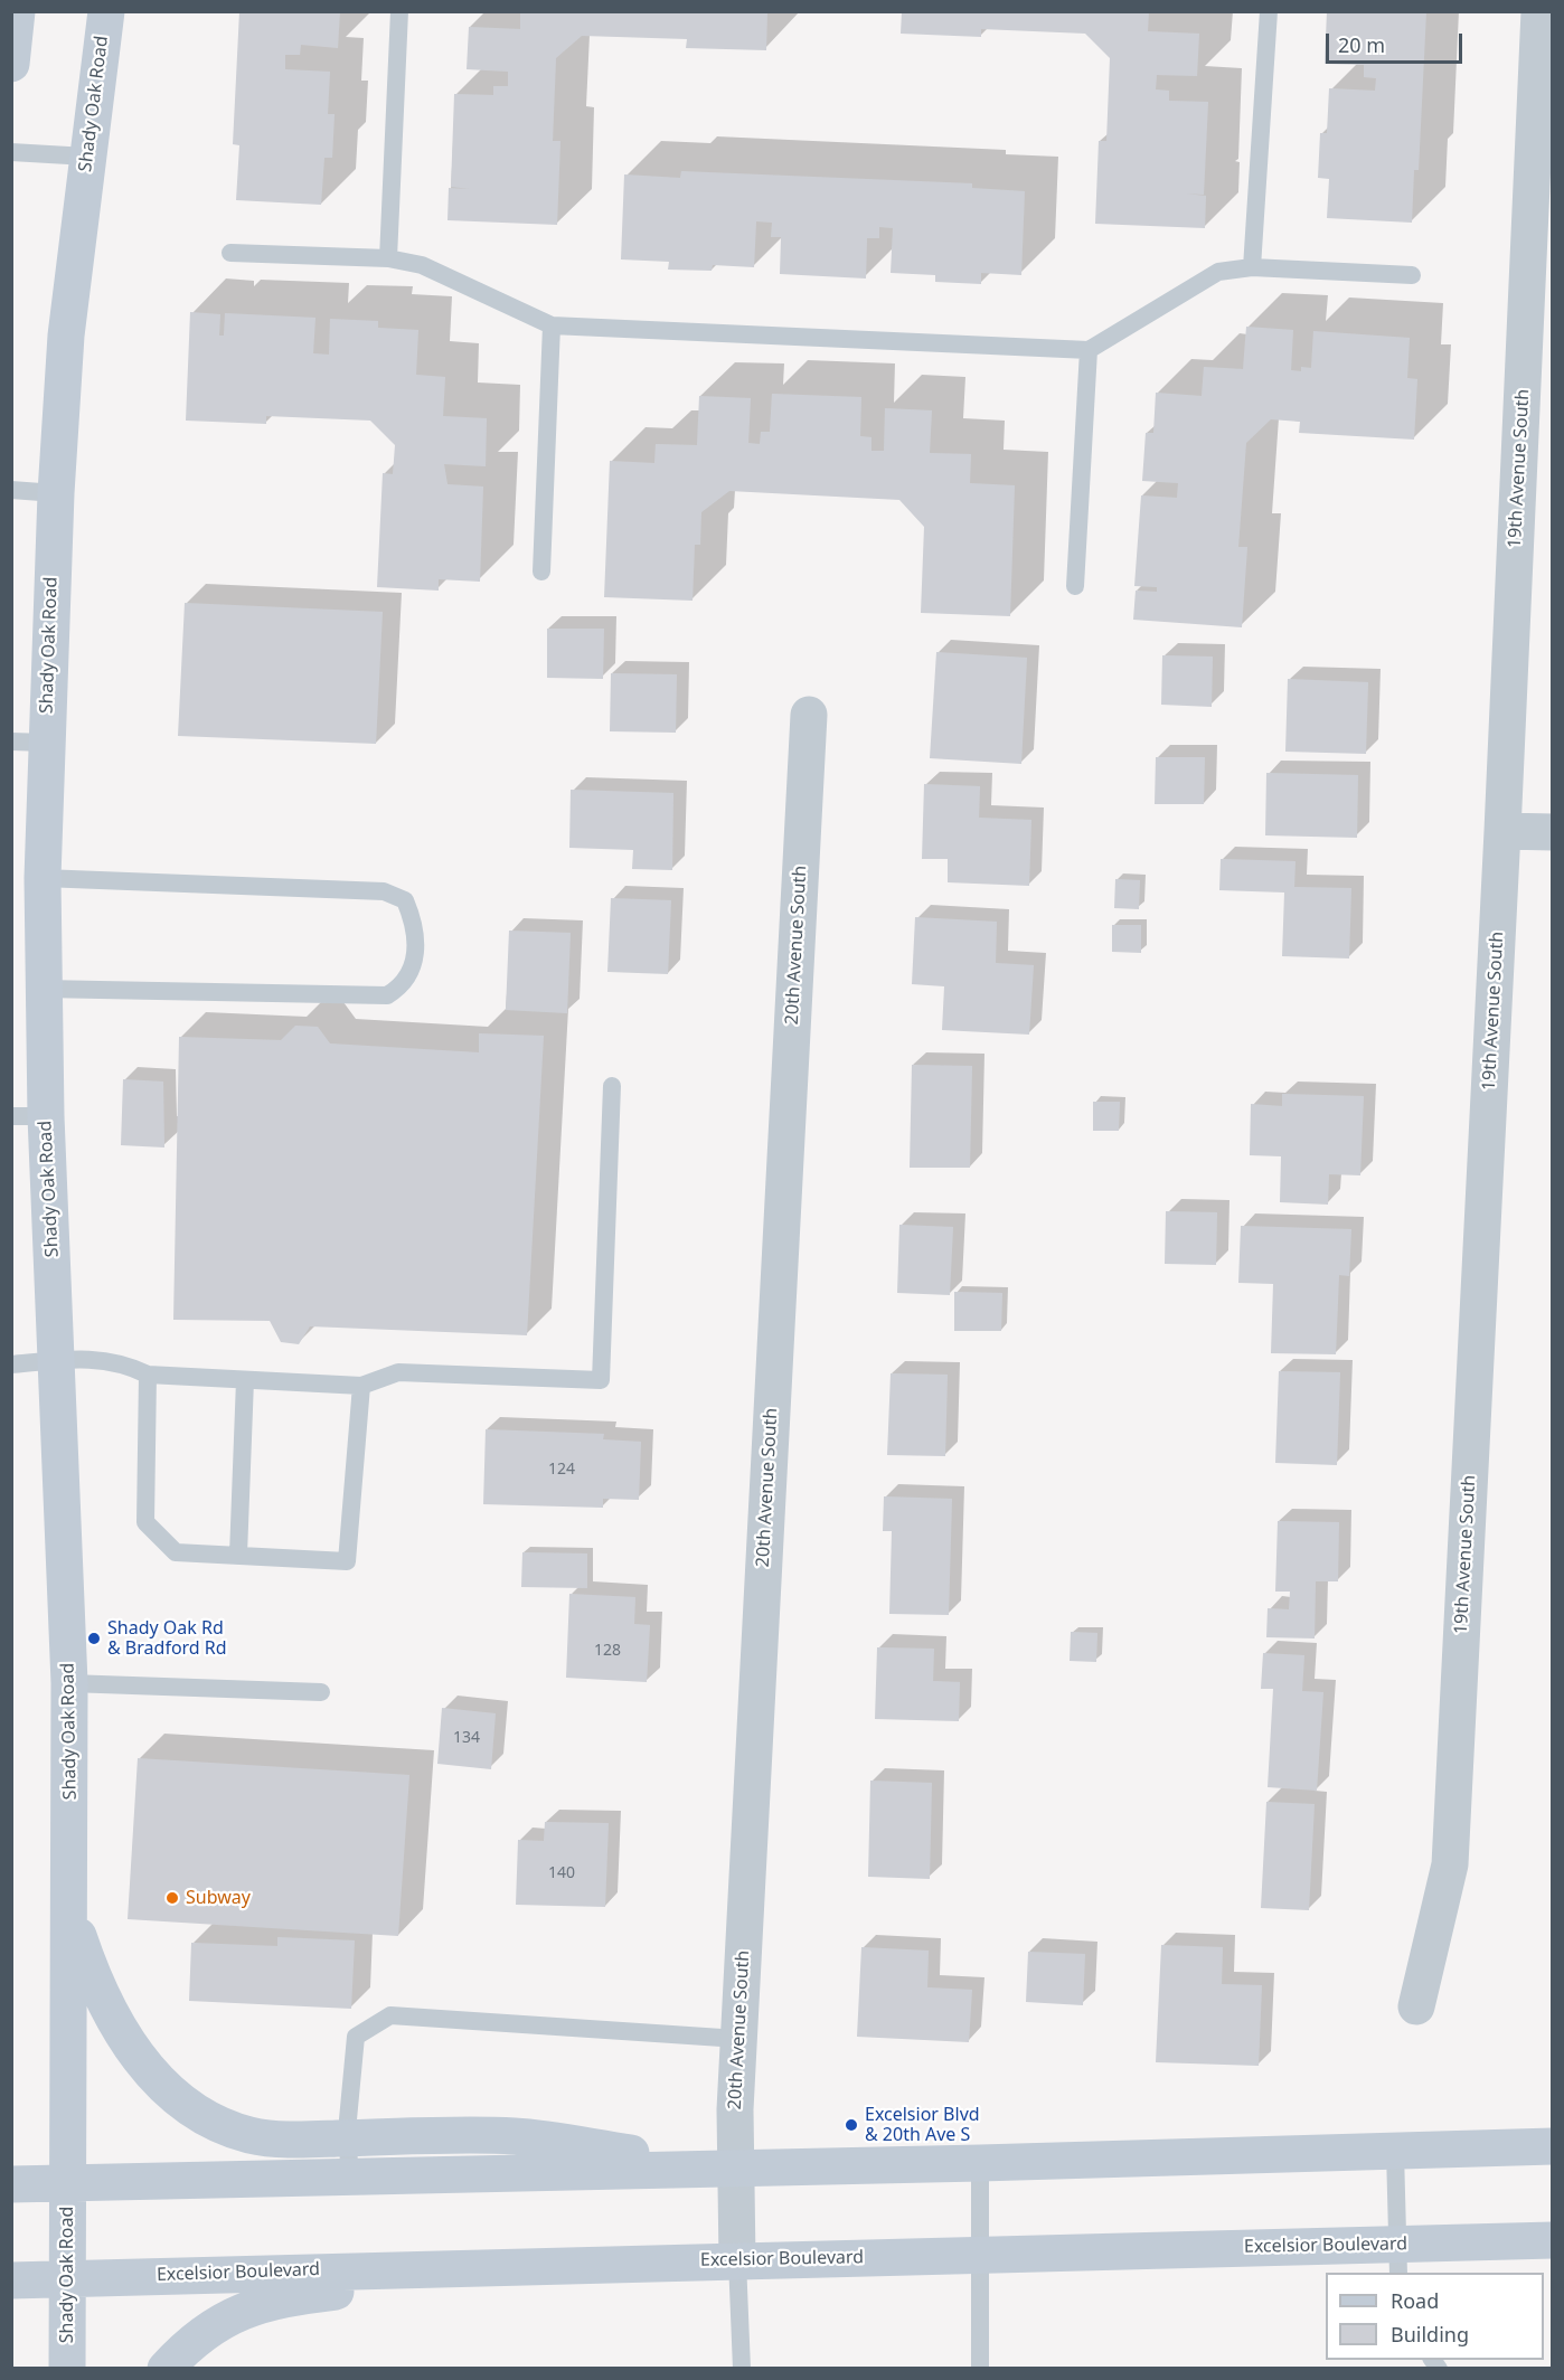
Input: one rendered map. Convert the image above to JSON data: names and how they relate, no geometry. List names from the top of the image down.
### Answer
{
  "streets": {
    "main road": ["Shady Oak Road", "Excelsior Boulevard"],
    "street": ["19th Avenue South", "20th Avenue South"]
  },
  "crossings": [
    ["Shady Oak Road", "Excelsior Boulevard"],
    ["20th Avenue South", "Excelsior Boulevard"]
  ],
  "places": ["Shady Oak Rd & Bradford Rd", "Subway", "Excelsior Blvd & 20th Ave S"],
  "house_numbers": [
    "124",
    "128",
    "134",
    "140"
  ],
  "legend": ["Road", "Building"],
  "scale_bar": "20 m"
}
